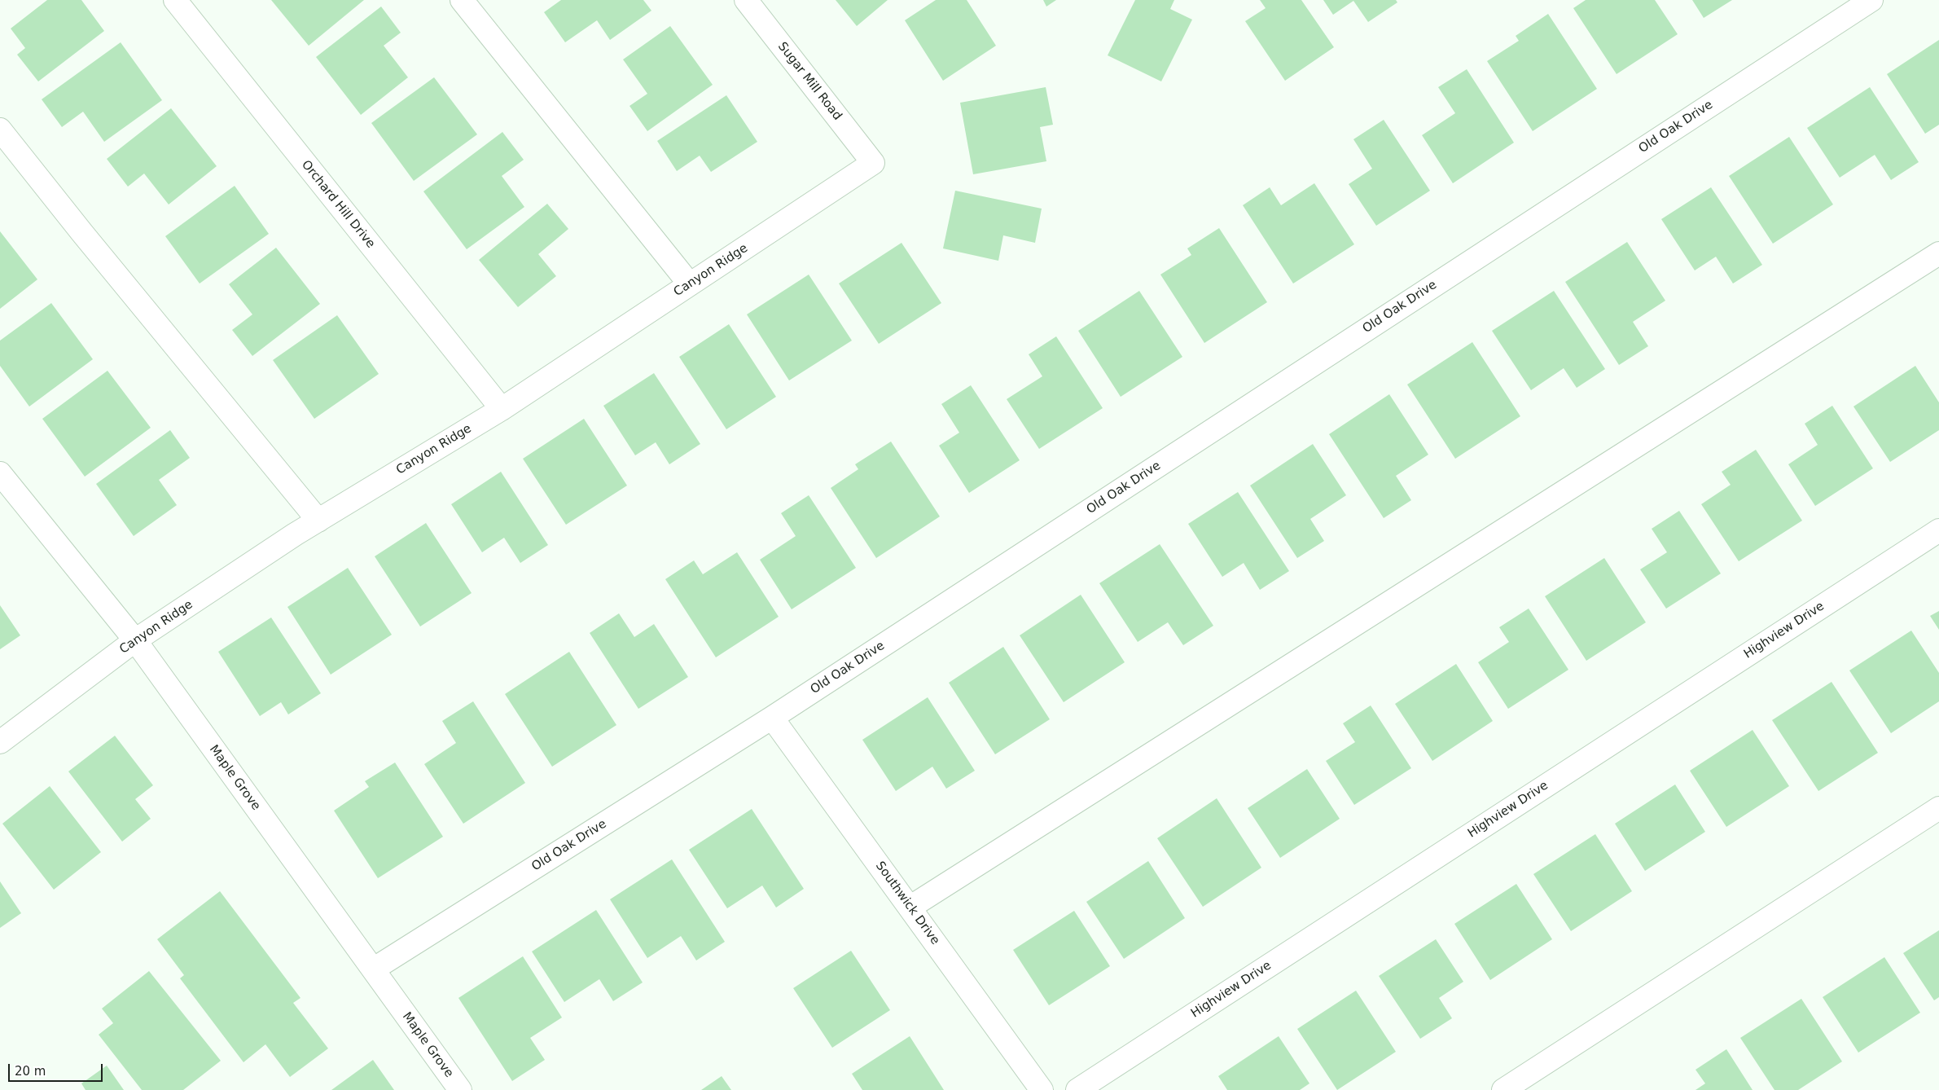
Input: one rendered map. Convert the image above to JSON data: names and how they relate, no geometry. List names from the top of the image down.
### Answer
{
  "streets": {
    "street": [
      "Sugar Mill Road",
      "Old Oak Drive",
      "Orchard Hill Drive",
      "Canyon Ridge",
      "Highview Drive",
      "Maple Grove",
      "Southwick Drive"
    ]
  },
  "crossings": [
    ["Sugar Mill Road", "Canyon Ridge"],
    ["Old Oak Drive", "Maple Grove"],
    ["Old Oak Drive", "Southwick Drive"],
    ["Orchard Hill Drive", "Canyon Ridge"],
    ["Canyon Ridge", "Maple Grove"]
  ],
  "scale_bar": "20 m"
}
